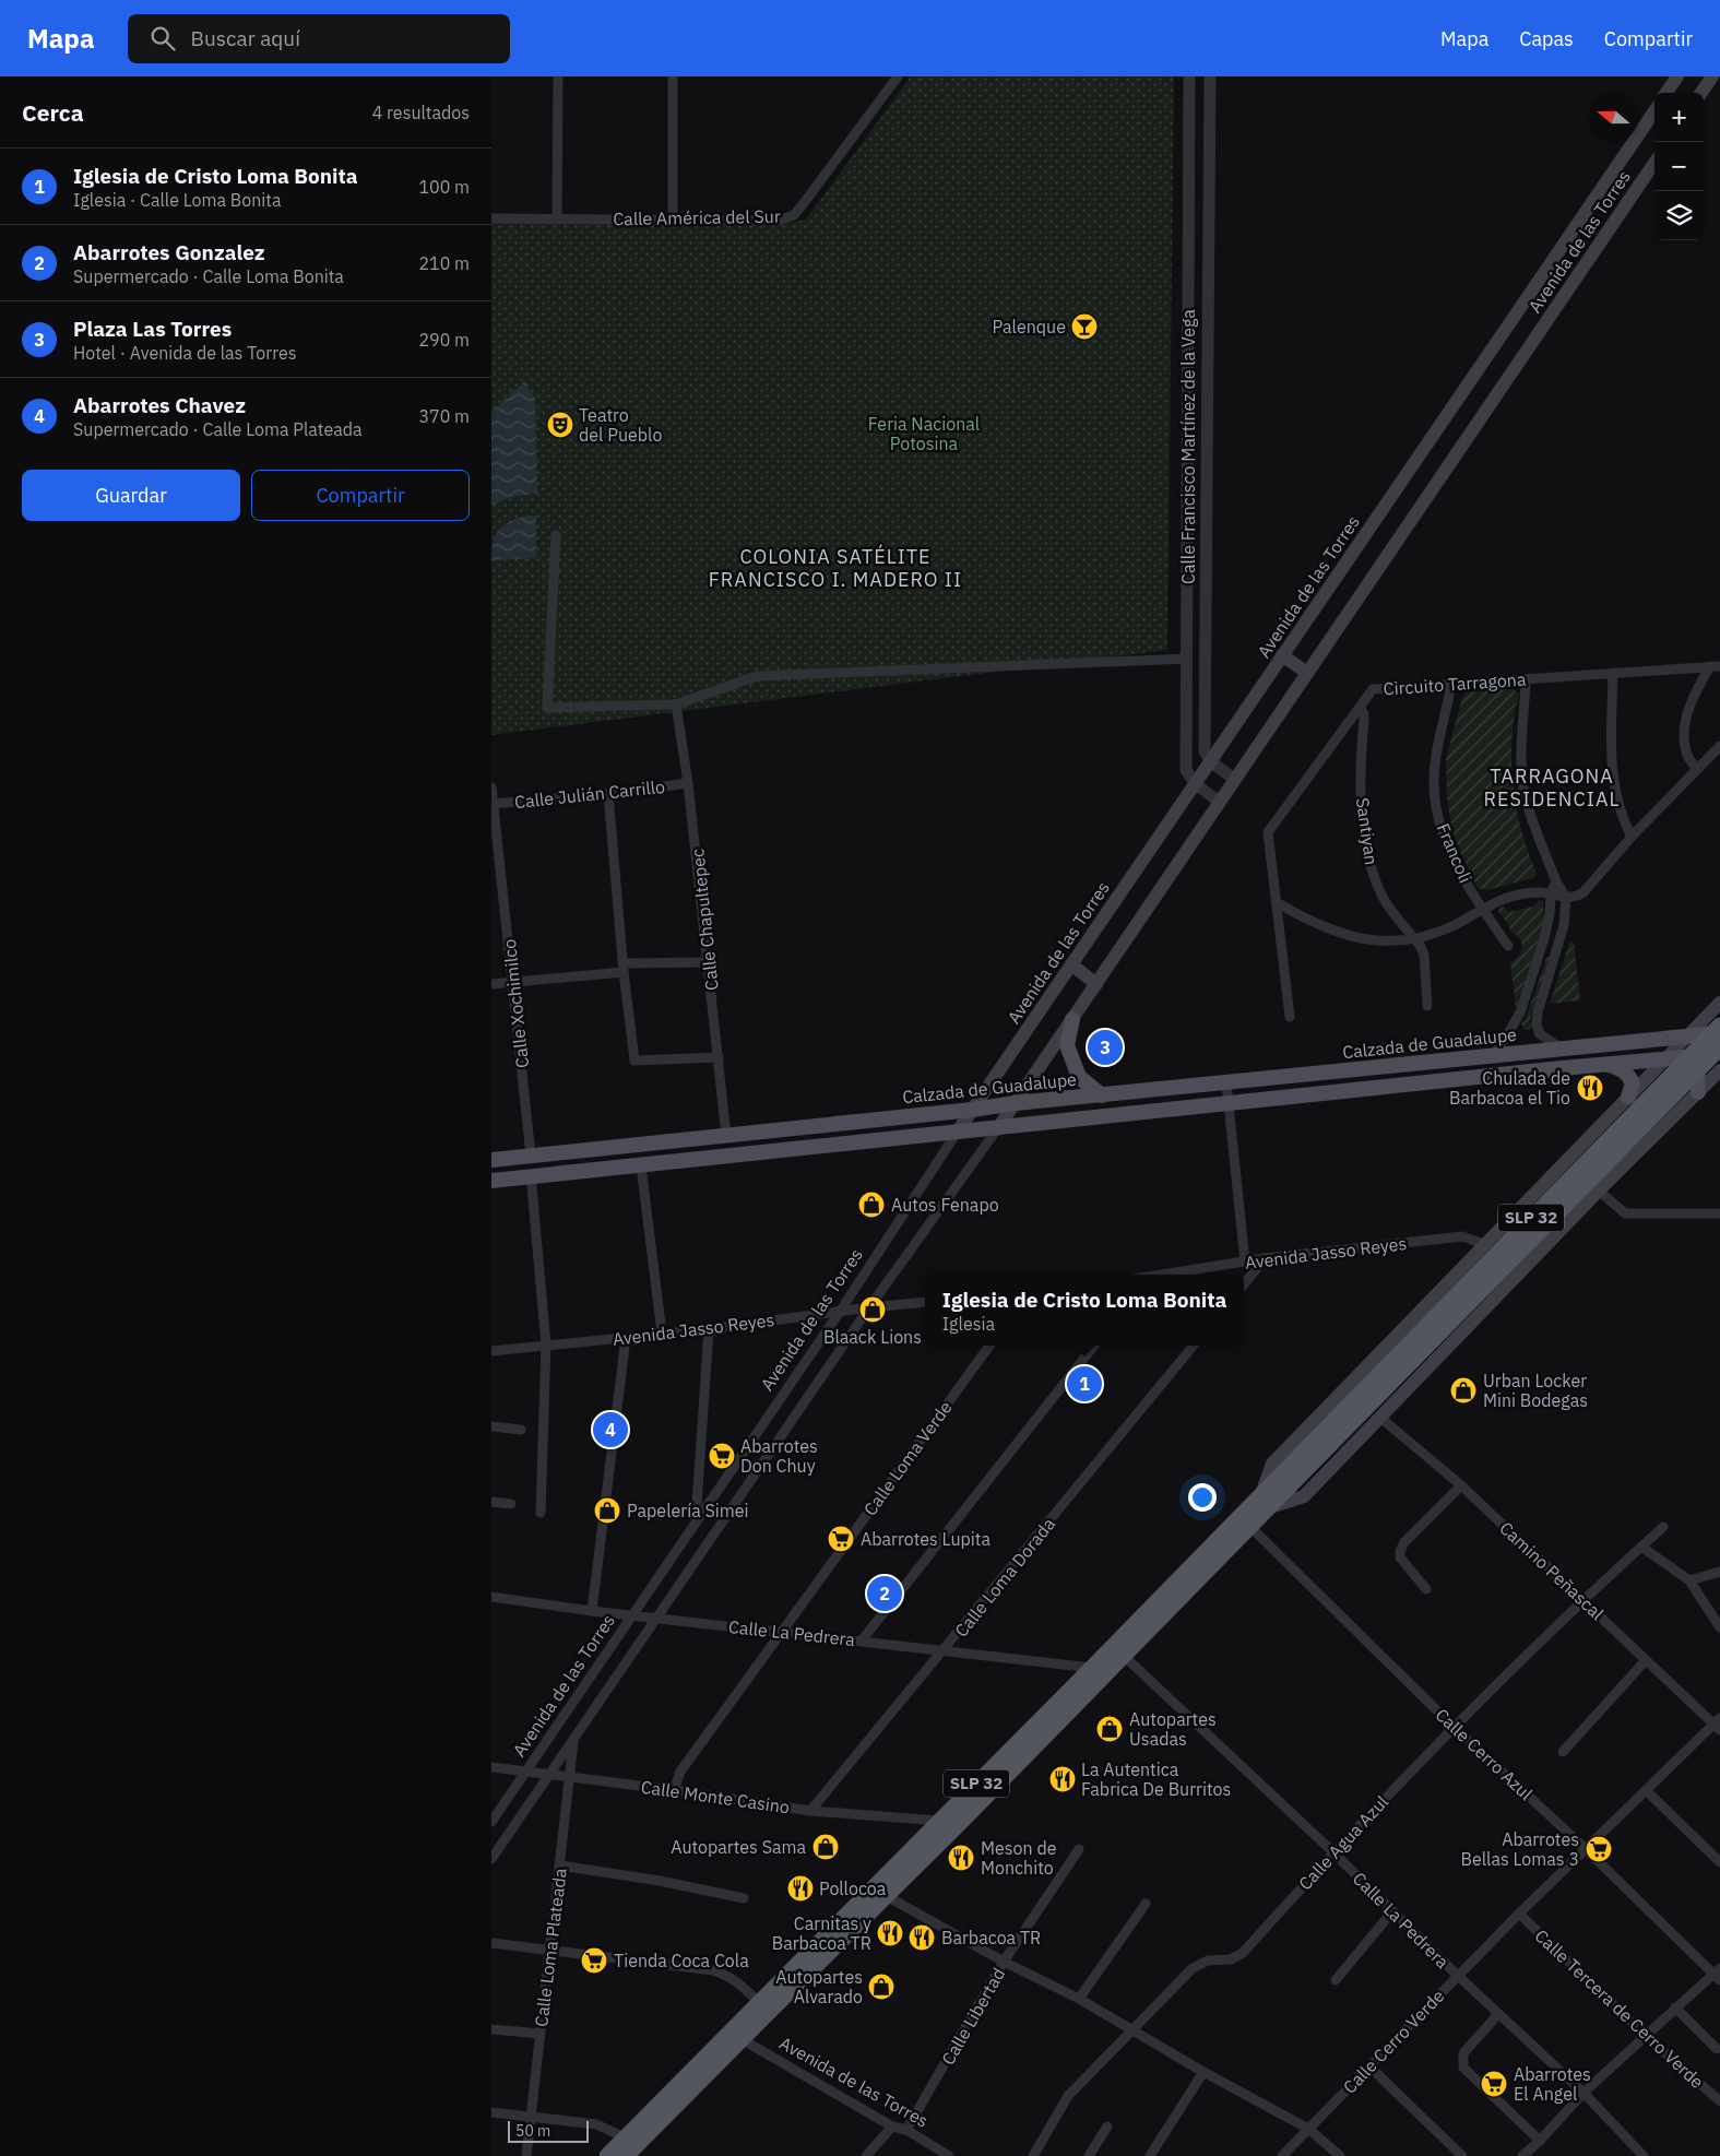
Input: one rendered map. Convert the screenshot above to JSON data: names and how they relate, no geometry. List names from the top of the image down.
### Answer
{
  "streets": {
    "highway": ["SLP 32"],
    "main road": ["Avenida de las Torres", "Calzada de Guadalupe"],
    "street": [
      "Calle América del Sur",
      "Calle Francisco Martínez de la Vega",
      "Circuito Tarragona",
      "Calle Julián Carrillo",
      "Santiyan",
      "Francoli",
      "Calle Chapultepec",
      "Calle Xochimilco",
      "Avenida Jasso Reyes",
      "Calle Loma Verde",
      "Camino Peñascal",
      "Calle Loma Dorada",
      "Calle La Pedrera",
      "Calle Cerro Azul",
      "Calle Monte Casino",
      "Calle Agua Azul",
      "Calle Loma Plateada",
      "Calle Tercera de Cerro Verde",
      "Calle Libertad",
      "Calle Cerro Verde"
    ]
  },
  "crossings": [
    ["Avenida de las Torres", "Calle Francisco Martínez de la Vega"],
    ["Avenida de las Torres", "Calzada de Guadalupe"],
    ["Avenida de las Torres", "SLP 32"],
    ["Avenida de las Torres", "Avenida Jasso Reyes"],
    ["Avenida de las Torres", "Calle La Pedrera"],
    ["Avenida de las Torres", "Calle Monte Casino"],
    ["Avenida de las Torres", "Calle Loma Plateada"],
    ["Avenida de las Torres", "Calle Libertad"],
    ["Circuito Tarragona", "Santiyan"],
    ["Circuito Tarragona", "Francoli"],
    ["Calle Julián Carrillo", "Calle Chapultepec"],
    ["Calle Julián Carrillo", "Calle Xochimilco"],
    ["Calle Chapultepec", "Calzada de Guadalupe"],
    ["Calle Xochimilco", "Calzada de Guadalupe"],
    ["SLP 32", "Calle La Pedrera"],
    ["SLP 32", "Calle Cerro Azul"],
    ["SLP 32", "Calle Monte Casino"],
    ["Calle Loma Verde", "Calle La Pedrera"],
    ["Calle Loma Verde", "Calle Monte Casino"],
    ["Camino Peñascal", "Calle Agua Azul"],
    ["Camino Peñascal", "Calle Cerro Verde"],
    ["Calle Loma Dorada", "Calle La Pedrera"],
    ["Calle Loma Dorada", "Calle Monte Casino"],
    ["Calle La Pedrera", "Calle Agua Azul"],
    ["Calle La Pedrera", "Calle Cerro Verde"],
    ["Calle Cerro Azul", "Calle Agua Azul"],
    ["Calle Cerro Azul", "Calle Cerro Verde"],
    ["Calle Monte Casino", "Calle Loma Plateada"],
    ["Calle Tercera de Cerro Verde", "Calle Cerro Verde"]
  ],
  "districts": ["COLONIA SATÉLITE FRANCISCO I. MADERO II", "TARRAGONA RESIDENCIAL"],
  "parks": ["Feria Nacional Potosina"],
  "places": {
    "bar": ["Palenque"],
    "theatre": ["Teatro del Pueblo"],
    "restaurant": [
      "Chulada de Barbacoa el Tio",
      "La Autentica Fabrica De Burritos",
      "Meson de Monchito",
      "Pollocoa",
      "Carnitas y Barbacoa TR",
      "Barbacoa TR"
    ],
    "shop": [
      "Autos Fenapo",
      "Blaack Lions",
      "Urban Locker Mini Bodegas",
      "Papelería Simei",
      "Autopartes Usadas",
      "Autopartes Sama",
      "Autopartes Alvarado"
    ],
    "supermarket": [
      "Abarrotes Don Chuy",
      "Abarrotes Lupita",
      "Abarrotes Bellas Lomas 3",
      "Tienda Coca Cola",
      "Abarrotes El Angel"
    ]
  },
  "scale_bar": "50 m",
  "north": "left",
  "page": {
    "header": "Mapa",
    "search": "Buscar aquí",
    "nav": ["Mapa", "Capas", "Compartir"],
    "heading": ["Cerca", "4 resultados"],
    "map_buttons": ["+", "−"],
    "list": [
      {
        "mark": "1",
        "name": "Iglesia de Cristo Loma Bonita",
        "note": "Iglesia · Calle Loma Bonita",
        "value": "100 m"
      },
      {
        "mark": "2",
        "name": "Abarrotes Gonzalez",
        "note": "Supermercado · Calle Loma Bonita",
        "value": "210 m"
      },
      {
        "mark": "3",
        "name": "Plaza Las Torres",
        "note": "Hotel · Avenida de las Torres",
        "value": "290 m"
      },
      {
        "mark": "4",
        "name": "Abarrotes Chavez",
        "note": "Supermercado · Calle Loma Plateada",
        "value": "370 m"
      }
    ],
    "buttons": ["Guardar", "Compartir"],
    "pins": [
      "3",
      "1",
      "4",
      "2"
    ],
    "popup": ["Iglesia de Cristo Loma Bonita", "Iglesia"],
    "scale": "50 m"
  }
}
